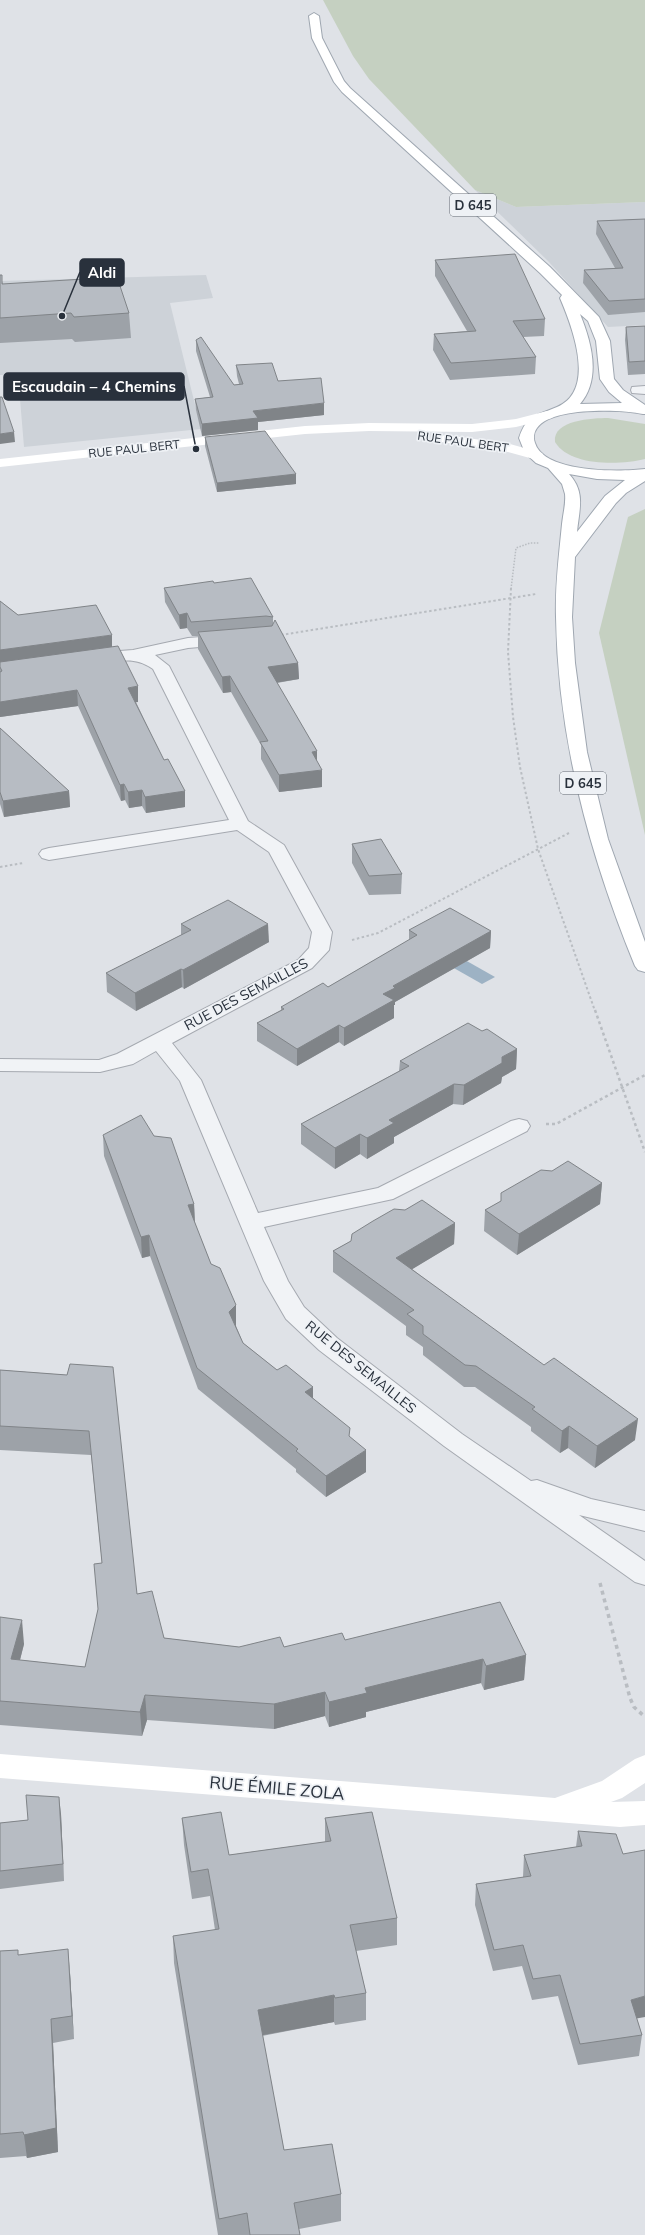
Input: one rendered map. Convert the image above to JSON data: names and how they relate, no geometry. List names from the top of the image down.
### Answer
{
  "streets": {
    "main road": ["D 645", "RUE PAUL BERT", "RUE ÉMILE ZOLA"],
    "street": ["RUE DES SEMAILLES"]
  },
  "crossings": [
    ["D 645", "RUE PAUL BERT"]
  ],
  "places": ["Aldi", "Escaudain – 4 Chemins"]
}
